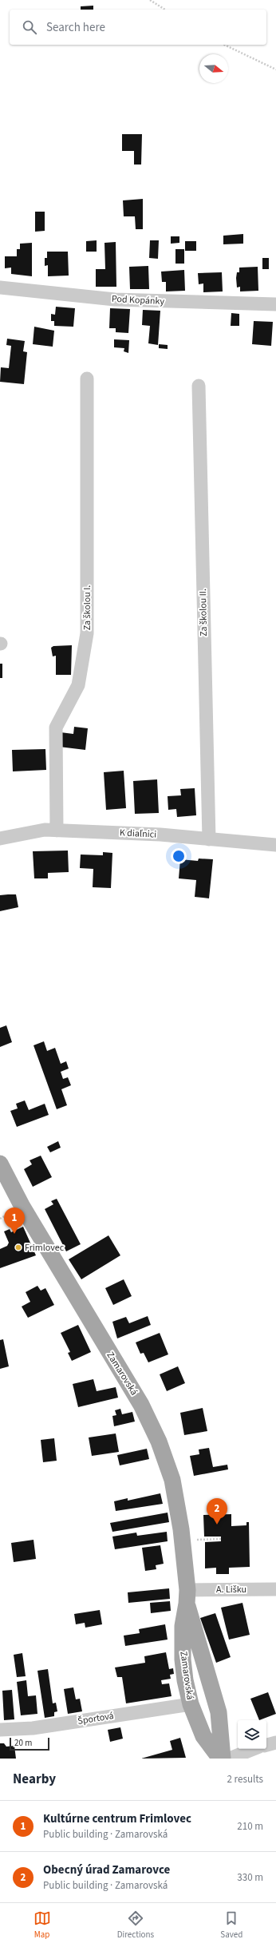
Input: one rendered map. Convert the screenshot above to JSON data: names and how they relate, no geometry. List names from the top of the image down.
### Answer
{
  "streets": {
    "main road": ["Zamarovská"],
    "street": [
      "Pod Kopánky",
      "Za školou I.",
      "Za školou II.",
      "K diaľnici",
      "A. Lišku",
      "Športová"
    ]
  },
  "crossings": [
    ["Za školou I.", "K diaľnici"],
    ["Za školou II.", "K diaľnici"],
    ["Zamarovská", "A. Lišku"],
    ["Zamarovská", "Športová"]
  ],
  "places": ["Frimlovec"],
  "scale_bar": "20 m",
  "north": "right",
  "page": {
    "search": "Search here",
    "pins": ["1", "2"],
    "scale": "20 m",
    "heading": ["Nearby", "2 results"],
    "list": [
      {
        "mark": "1",
        "name": "Kultúrne centrum Frimlovec",
        "note": "Public building · Zamarovská",
        "value": "210 m"
      },
      {
        "mark": "2",
        "name": "Obecný úrad Zamarovce",
        "note": "Public building · Zamarovská",
        "value": "330 m"
      }
    ],
    "nav": ["Map", "Directions", "Saved"]
  }
}
